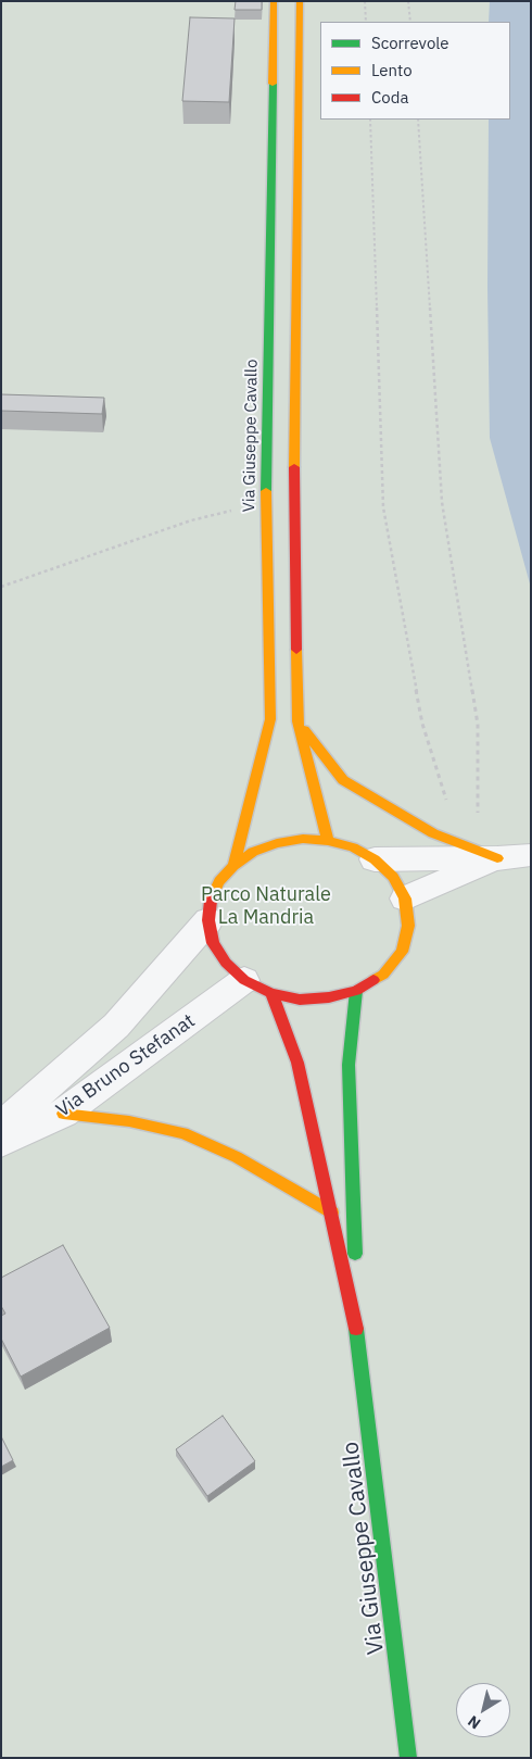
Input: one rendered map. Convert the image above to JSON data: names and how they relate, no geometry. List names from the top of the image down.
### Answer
{
  "streets": {
    "street": ["Via Giuseppe Cavallo", "Via Bruno Stefanat"]
  },
  "crossings": [
    ["Via Giuseppe Cavallo", "Via Bruno Stefanat"]
  ],
  "parks": ["Parco Naturale La Mandria"],
  "legend": ["Scorrevole", "Lento", "Coda"],
  "north": "bottom left"
}
